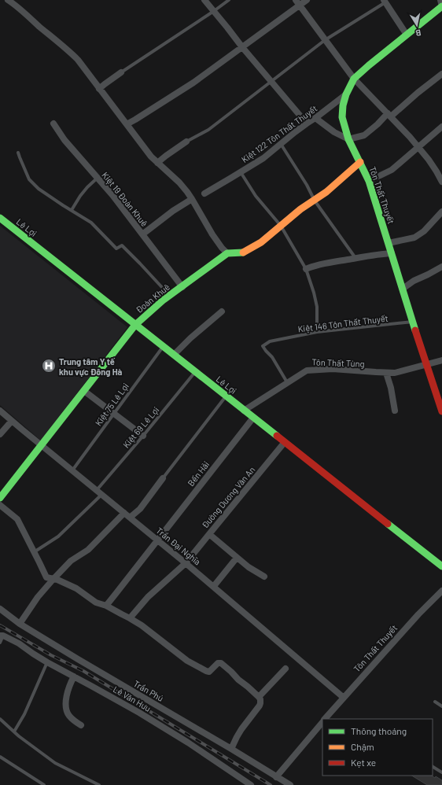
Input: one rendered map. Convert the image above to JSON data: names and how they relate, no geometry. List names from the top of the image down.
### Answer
{
  "streets": {
    "street": [
      "Kiệt 122 Tôn Thất Thuyết",
      "Tôn Thất Thuyết",
      "Kiệt 19 Đoàn Khuê",
      "Lê Lợi",
      "Đoàn Khuê",
      "Tôn Thất Tùng",
      "Bến Hải",
      "Đường Dương Văn An",
      "Trần Đại Nghĩa",
      "Trần Phú",
      "Lê Văn Hưu"
    ],
    "lane": ["Kiệt 146 Tôn Thất Thuyết", "Kiệt 75 Lê Lợi", "Kiệt 69 Lê Lợi"]
  },
  "crossings": [
    ["Kiệt 122 Tôn Thất Thuyết", "Tôn Thất Thuyết"],
    ["Tôn Thất Thuyết", "Kiệt 146 Tôn Thất Thuyết"],
    ["Tôn Thất Thuyết", "Tôn Thất Tùng"],
    ["Tôn Thất Thuyết", "Trần Đại Nghĩa"],
    ["Tôn Thất Thuyết", "Trần Phú"],
    ["Kiệt 19 Đoàn Khuê", "Đoàn Khuê"],
    ["Lê Lợi", "Đoàn Khuê"],
    ["Lê Lợi", "Tôn Thất Tùng"],
    ["Lê Lợi", "Kiệt 75 Lê Lợi"],
    ["Lê Lợi", "Kiệt 69 Lê Lợi"],
    ["Lê Lợi", "Bến Hải"],
    ["Lê Lợi", "Đường Dương Văn An"],
    ["Đoàn Khuê", "Trần Đại Nghĩa"],
    ["Kiệt 146 Tôn Thất Thuyết", "Tôn Thất Tùng"],
    ["Kiệt 75 Lê Lợi", "Trần Đại Nghĩa"],
    ["Kiệt 69 Lê Lợi", "Trần Đại Nghĩa"],
    ["Bến Hải", "Trần Đại Nghĩa"],
    ["Đường Dương Văn An", "Trần Đại Nghĩa"]
  ],
  "places": {
    "hospital": ["Trung tâm Y tế khu vực Đông Hà"]
  },
  "legend": ["Thông thoáng", "Chậm", "Kẹt xe"],
  "north": "bottom"
}
